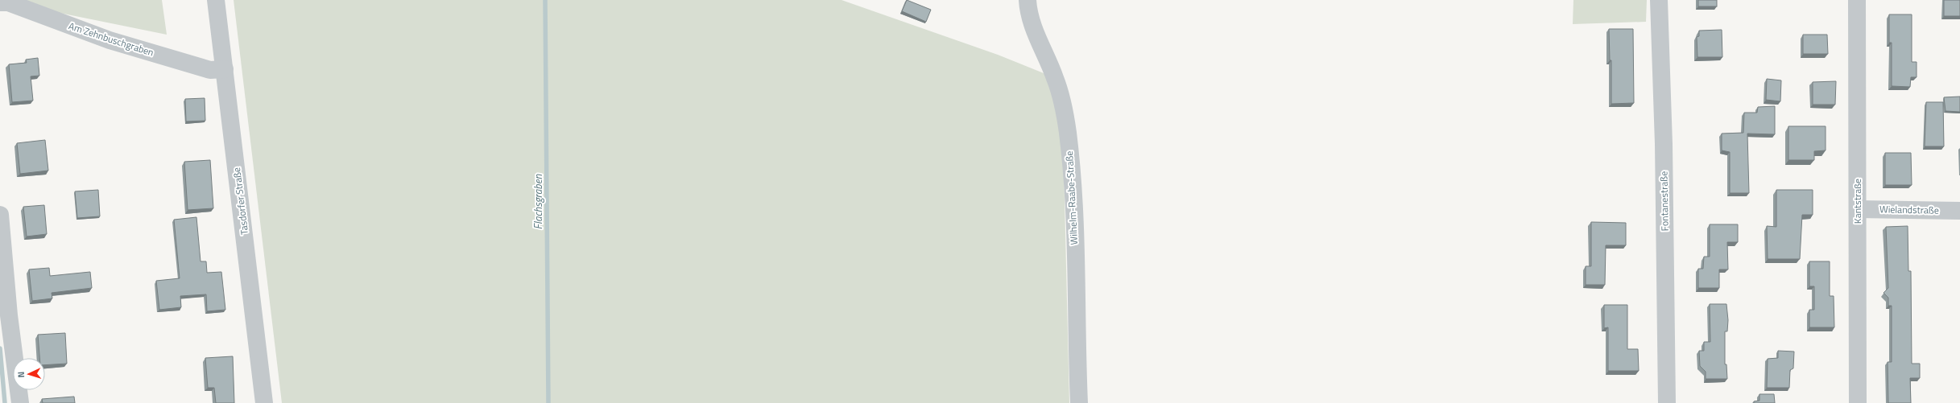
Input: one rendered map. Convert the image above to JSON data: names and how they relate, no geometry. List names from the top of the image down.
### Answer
{
  "streets": {
    "street": [
      "Am Zehnbuschgraben",
      "Wilhelm-Raabe-Straße",
      "Tasdorfer Straße",
      "Fontanestraße",
      "Kantstraße",
      "Wielandstraße"
    ]
  },
  "crossings": [
    ["Am Zehnbuschgraben", "Tasdorfer Straße"],
    ["Kantstraße", "Wielandstraße"]
  ],
  "water": ["Flachsgraben"],
  "north": "left"
}
